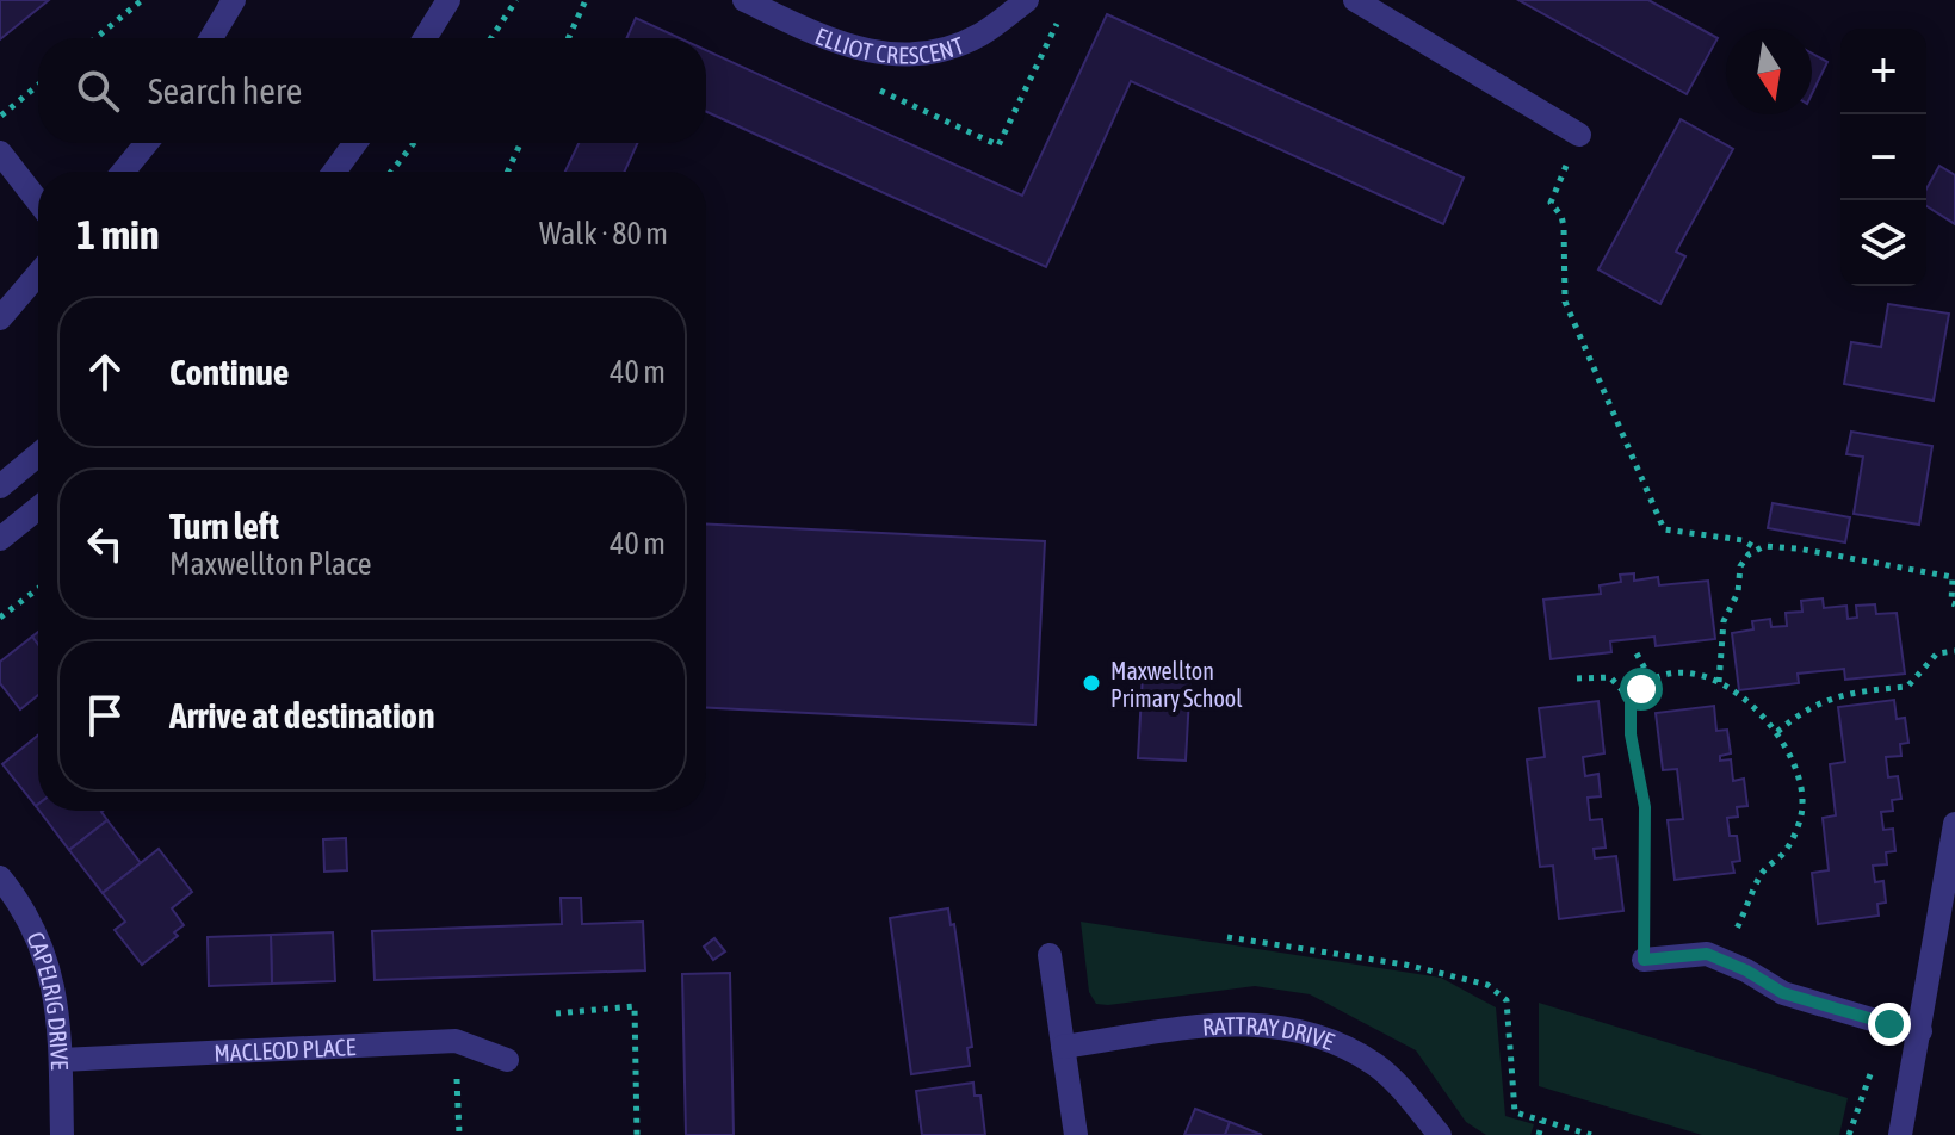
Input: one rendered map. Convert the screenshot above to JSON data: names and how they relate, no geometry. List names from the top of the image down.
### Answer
{
  "streets": {
    "street": [
      "ELLIOT CRESCENT",
      "CAPELRIG DRIVE",
      "RATTRAY DRIVE",
      "MACLEOD PLACE"
    ]
  },
  "crossings": [
    ["CAPELRIG DRIVE", "MACLEOD PLACE"]
  ],
  "places": ["Maxwellton Primary School"],
  "north": "bottom",
  "page": {
    "map_buttons": ["+", "−"],
    "search": "Search here",
    "heading": ["1 min", "Walk · 80 m"],
    "list": [
      ["Continue", "40 m"],
      ["Turn left", "Maxwellton Place", "40 m"],
      "Arrive at destination"
    ]
  }
}
